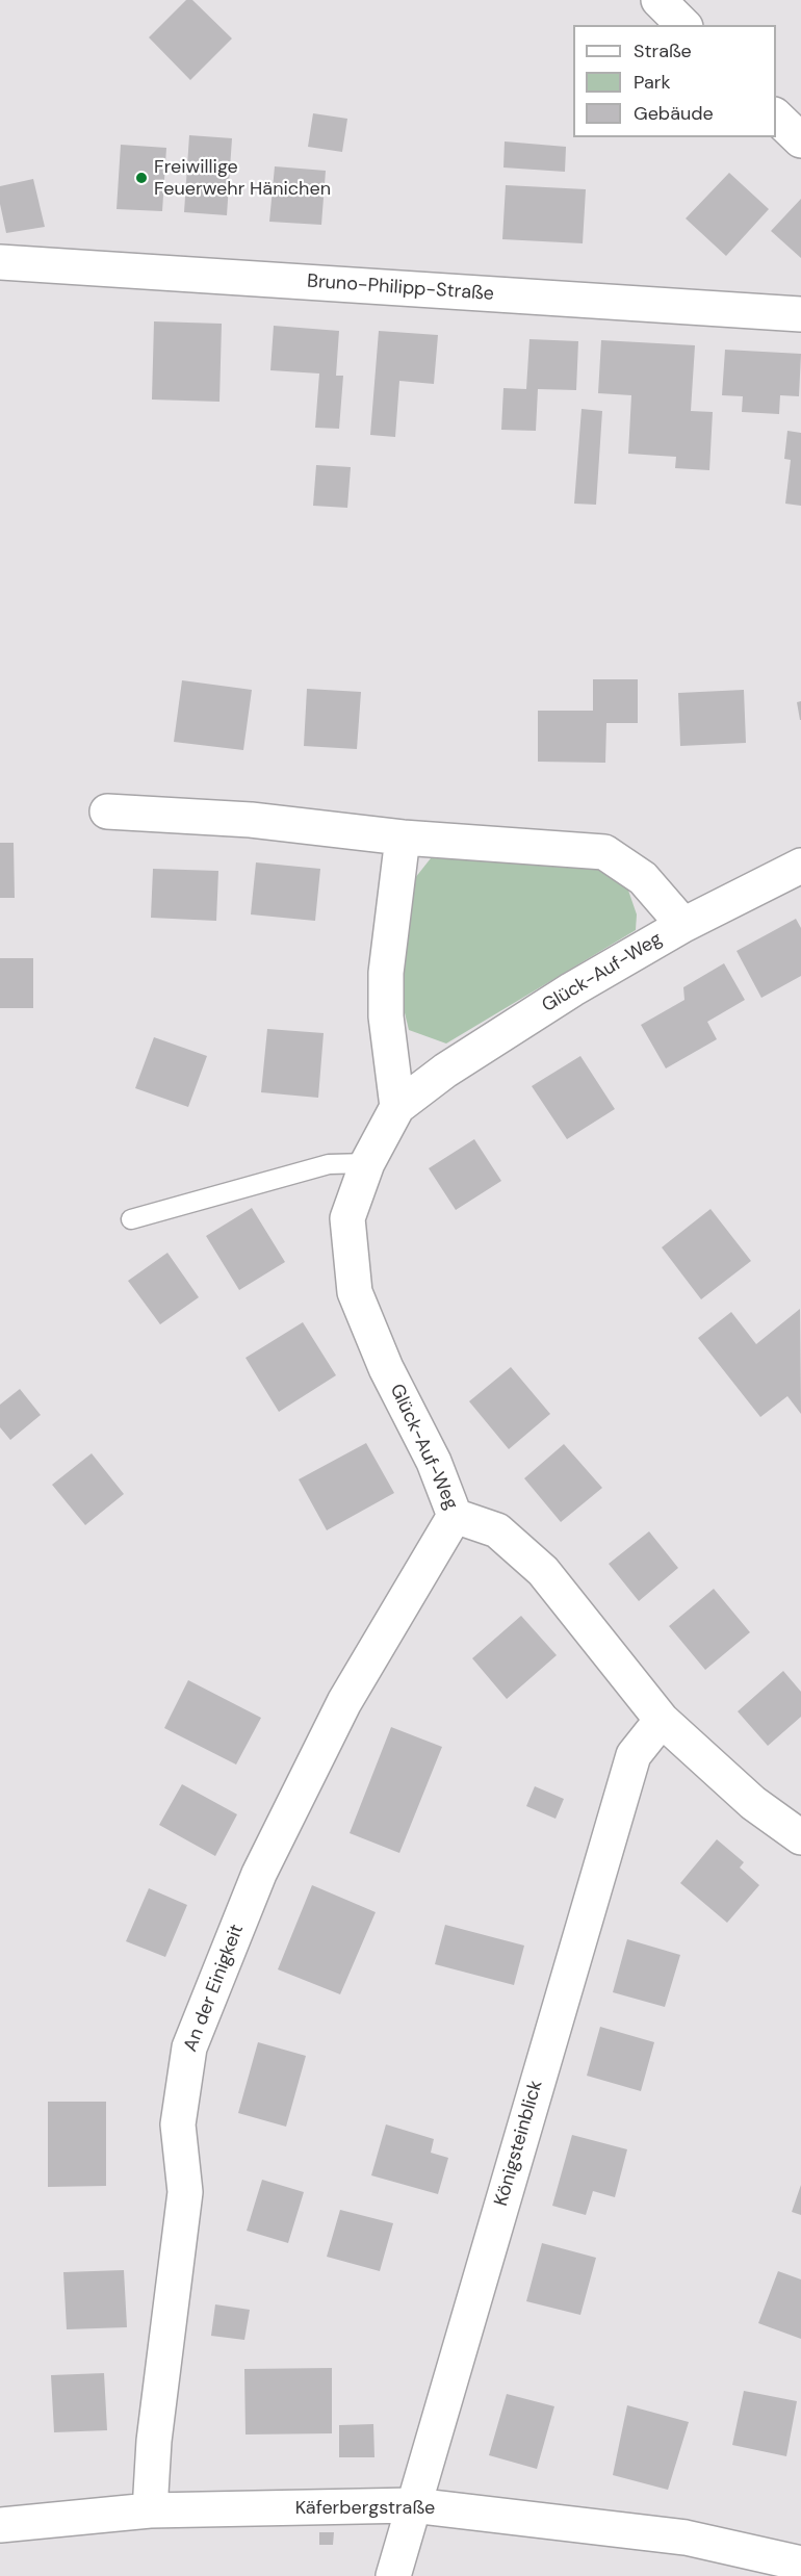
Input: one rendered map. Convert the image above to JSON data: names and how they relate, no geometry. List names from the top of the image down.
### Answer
{
  "streets": {
    "street": [
      "Bruno-Philipp-Straße",
      "Glück-Auf-Weg",
      "An der Einigkeit",
      "Königsteinblick",
      "Käferbergstraße"
    ]
  },
  "crossings": [
    ["Glück-Auf-Weg", "An der Einigkeit"],
    ["Glück-Auf-Weg", "Königsteinblick"],
    ["An der Einigkeit", "Käferbergstraße"],
    ["Königsteinblick", "Käferbergstraße"]
  ],
  "places": ["Freiwillige Feuerwehr Hänichen"],
  "legend": ["Straße", "Park", "Gebäude"]
}
